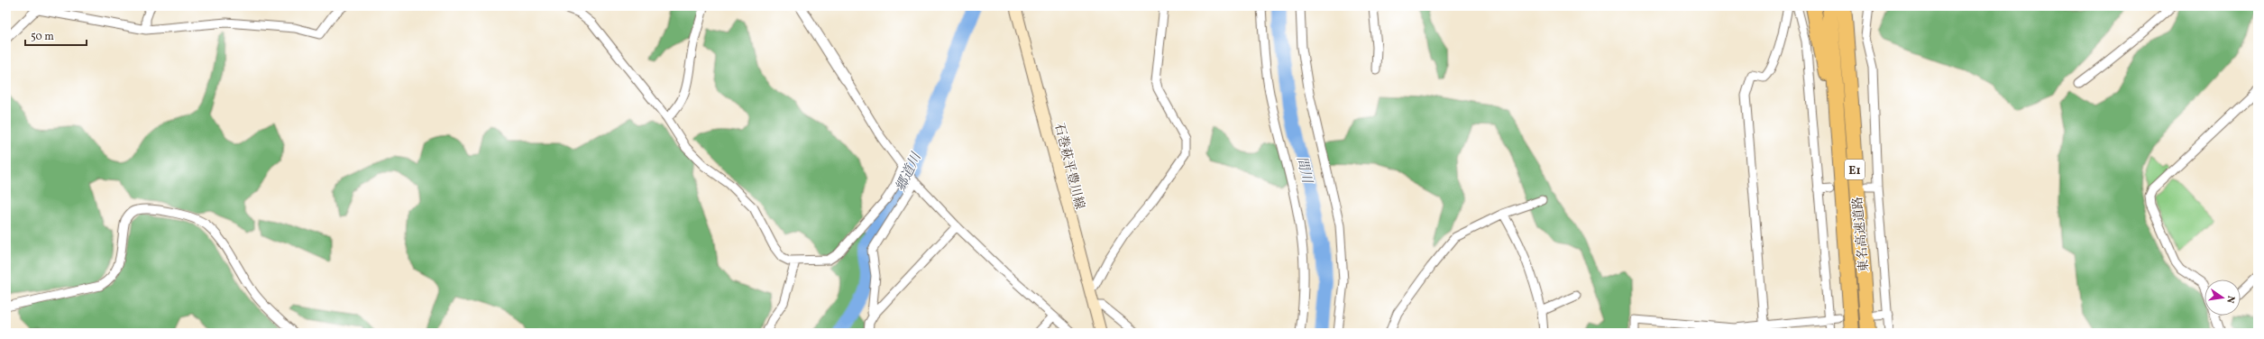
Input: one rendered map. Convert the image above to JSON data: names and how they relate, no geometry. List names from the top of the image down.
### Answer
{
  "streets": {
    "highway": ["E1", "東名高速道路"],
    "main road": ["石巻萩平豊川線"]
  },
  "water": ["間川", "郷道川"],
  "scale_bar": "50 m",
  "north": "right"
}
